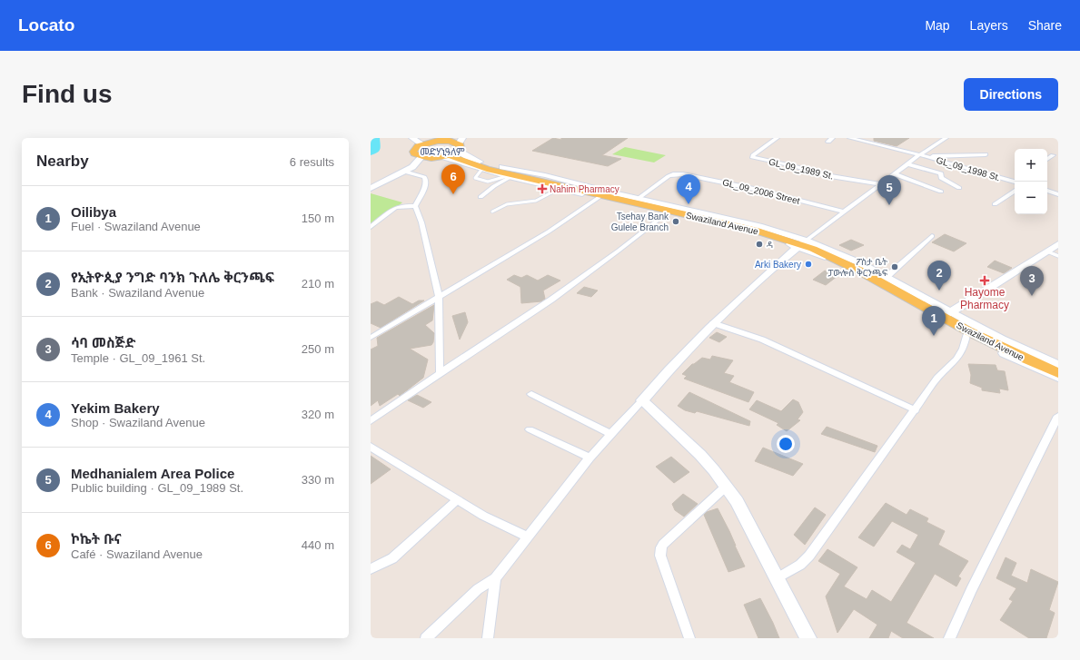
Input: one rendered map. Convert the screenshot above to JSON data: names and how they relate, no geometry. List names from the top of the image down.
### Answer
{
  "streets": {
    "main road": ["Swaziland Avenue"],
    "street": ["GL_09_1989 St.", "GL_09_1998 St.", "GL_09_2006 Street"]
  },
  "districts": ["መድሃኒዓለም"],
  "places": {
    "health": ["Nahim Pharmacy", "Hayome Pharmacy"],
    "other": [
      "Tsehay Bank Gulele Branch",
      "ዳ",
      "Arki Bakery",
      "ፖስታ ቤት ፓውሎስ ቅርንጫፍ"
    ]
  },
  "page": {
    "header": "Locato",
    "nav": ["Map", "Layers", "Share"],
    "buttons": "Directions",
    "title": "Find us",
    "heading": ["Nearby", "6 results"],
    "map_buttons": ["+", "−"],
    "pins": [
      "6",
      "4",
      "5",
      "2",
      "3",
      "1"
    ],
    "list": [
      {
        "mark": "1",
        "name": "Oilibya",
        "note": "Fuel · Swaziland Avenue",
        "value": "150 m"
      },
      {
        "mark": "2",
        "name": "የኢትዮጲያ ንግድ ባንክ ጉለሌ ቅርንጫፍ",
        "note": "Bank · Swaziland Avenue",
        "value": "210 m"
      },
      {
        "mark": "3",
        "name": "ሳባ መስጅድ",
        "note": "Temple · GL_09_1961 St.",
        "value": "250 m"
      },
      {
        "mark": "4",
        "name": "Yekim Bakery",
        "note": "Shop · Swaziland Avenue",
        "value": "320 m"
      },
      {
        "mark": "5",
        "name": "Medhanialem Area Police",
        "note": "Public building · GL_09_1989 St.",
        "value": "330 m"
      },
      {
        "mark": "6",
        "name": "ኮኬት ቡና",
        "note": "Café · Swaziland Avenue",
        "value": "440 m"
      }
    ]
  }
}
